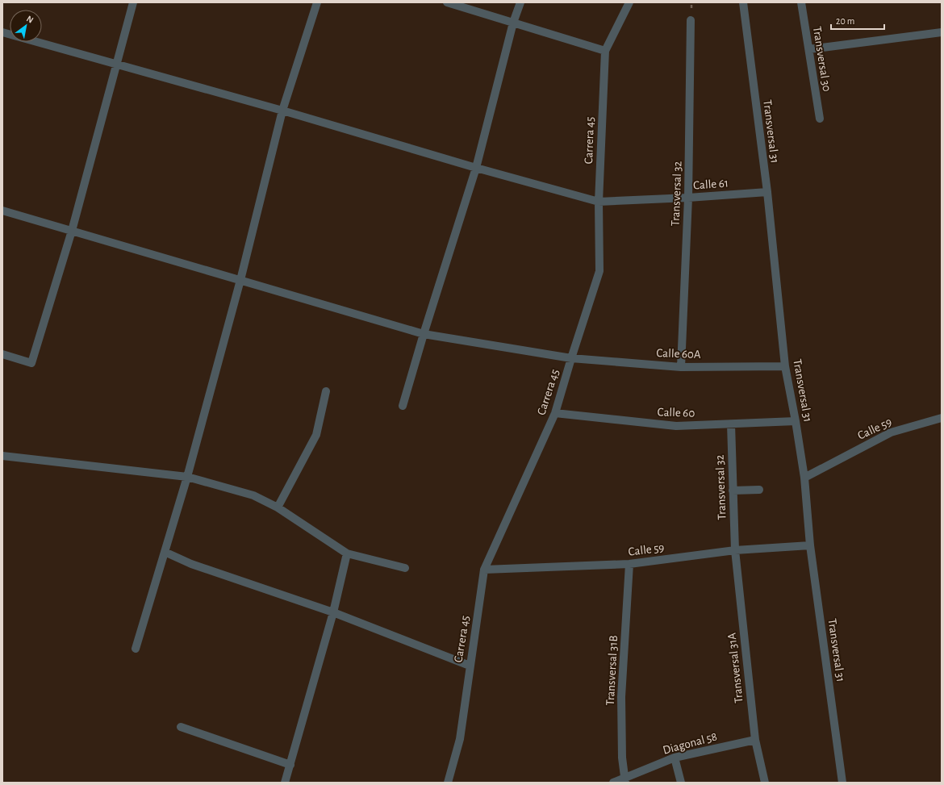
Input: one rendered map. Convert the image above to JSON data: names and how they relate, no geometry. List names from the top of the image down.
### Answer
{
  "streets": {
    "street": [
      "Transversal 30",
      "Transversal 31",
      "Carrera 45",
      "Calle 61",
      "Transversal 32",
      "Calle 60A",
      "Calle 60",
      "Calle 59",
      "Transversal 31A",
      "Transversal 31B",
      "Diagonal 58"
    ]
  },
  "crossings": [
    ["Transversal 31", "Calle 61"],
    ["Transversal 31", "Calle 60A"],
    ["Transversal 31", "Calle 60"],
    ["Transversal 31", "Calle 59"],
    ["Carrera 45", "Calle 61"],
    ["Carrera 45", "Calle 60A"],
    ["Carrera 45", "Calle 60"],
    ["Carrera 45", "Calle 59"],
    ["Calle 61", "Transversal 32"],
    ["Transversal 32", "Calle 60A"],
    ["Transversal 32", "Calle 60"],
    ["Transversal 32", "Calle 59"],
    ["Transversal 32", "Transversal 31A"],
    ["Calle 59", "Transversal 31A"],
    ["Calle 59", "Transversal 31B"],
    ["Transversal 31A", "Diagonal 58"],
    ["Transversal 31B", "Diagonal 58"]
  ],
  "scale_bar": "20 m",
  "north": "top right"
}
